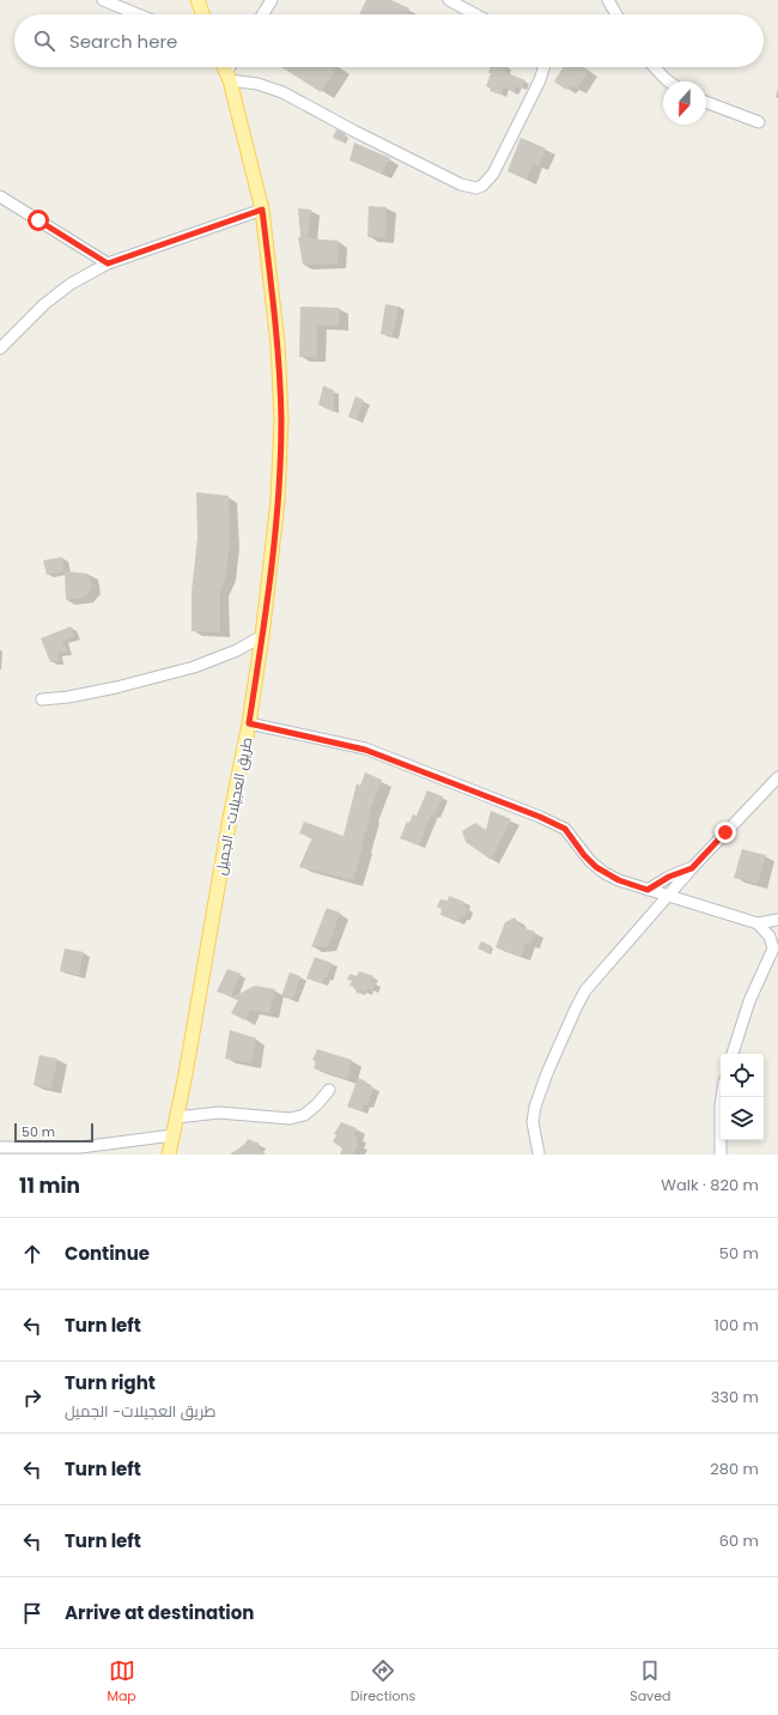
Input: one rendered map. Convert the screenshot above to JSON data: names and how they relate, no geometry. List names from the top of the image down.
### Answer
{
  "streets": {
    "main road": ["طريق العجيلات- الجميل"]
  },
  "scale_bar": "50 m",
  "north": "bottom",
  "page": {
    "search": "Search here",
    "scale": "50 m",
    "heading": ["11 min", "Walk · 820 m"],
    "list": [
      ["Continue", "50 m"],
      ["Turn left", "100 m"],
      ["Turn right", "طريق العجيلات- الجميل", "330 m"],
      ["Turn left", "280 m"],
      ["Turn left", "60 m"],
      "Arrive at destination"
    ],
    "nav": ["Map", "Directions", "Saved"]
  }
}
